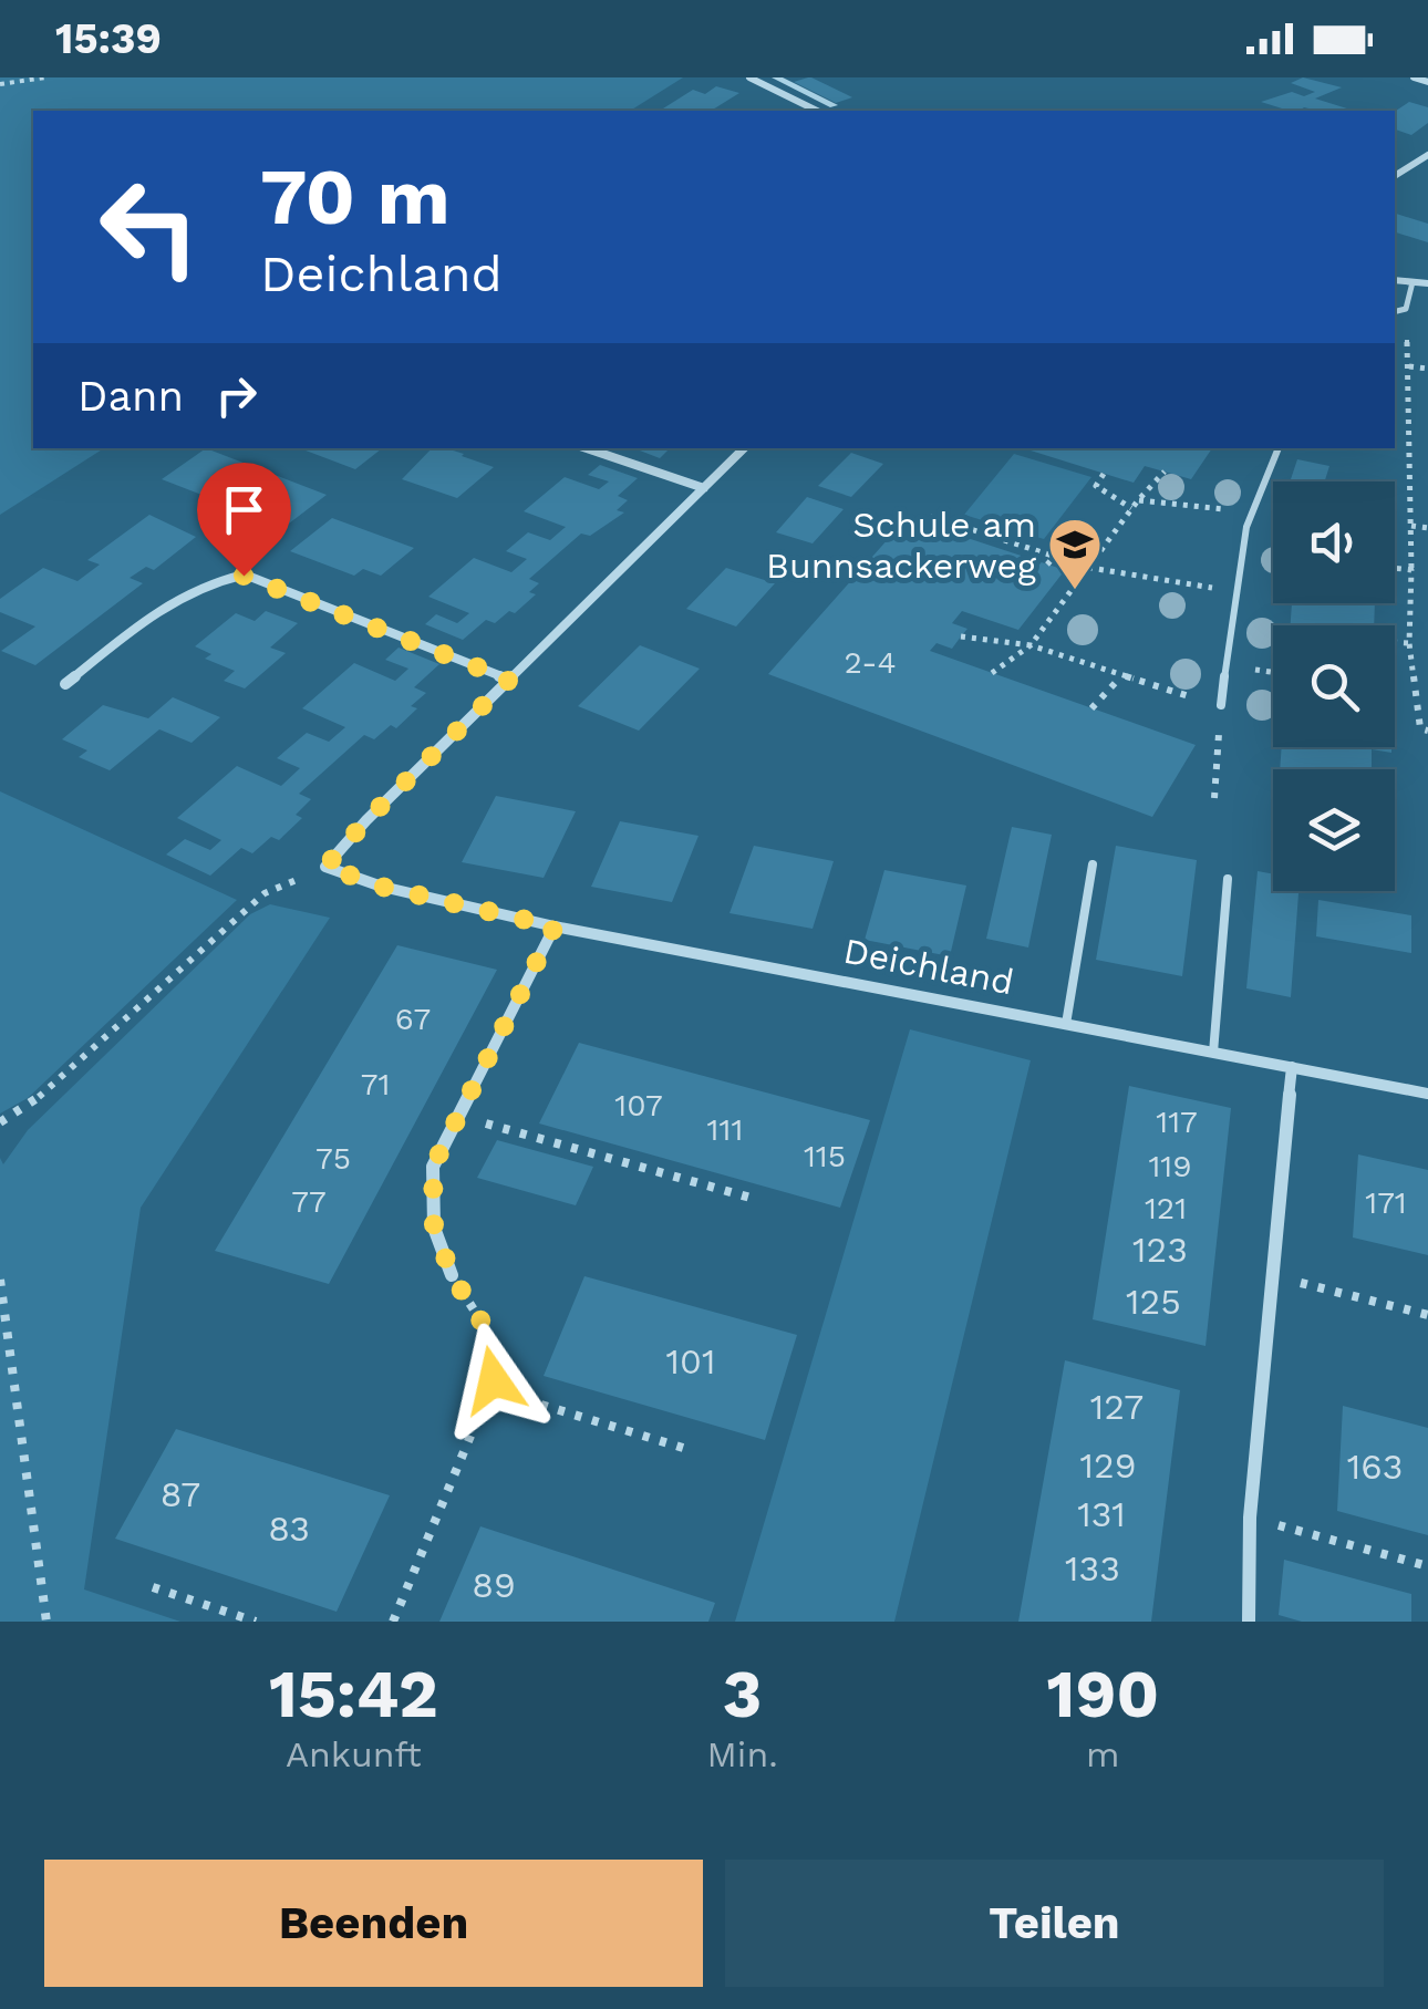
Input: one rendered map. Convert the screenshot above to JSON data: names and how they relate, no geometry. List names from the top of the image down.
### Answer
{
  "streets": {
    "street": ["Deichland"]
  },
  "places": {
    "school or university": ["Schule am Bunnsackerweg"]
  },
  "house_numbers": [
    "2-4",
    "67",
    "71",
    "107",
    "117",
    "111",
    "115",
    "75",
    "119",
    "77",
    "171",
    "121",
    "123",
    "125",
    "101",
    "127",
    "129",
    "163",
    "87",
    "131",
    "83",
    "133",
    "89"
  ],
  "page": {
    "status": "15:39",
    "turn": ["70 m", "Deichland"],
    "then": "Dann",
    "eta": [
      "15:42",
      "Ankunft",
      "3",
      "Min.",
      "190",
      "m"
    ],
    "buttons": ["Beenden", "Teilen"]
  }
}
